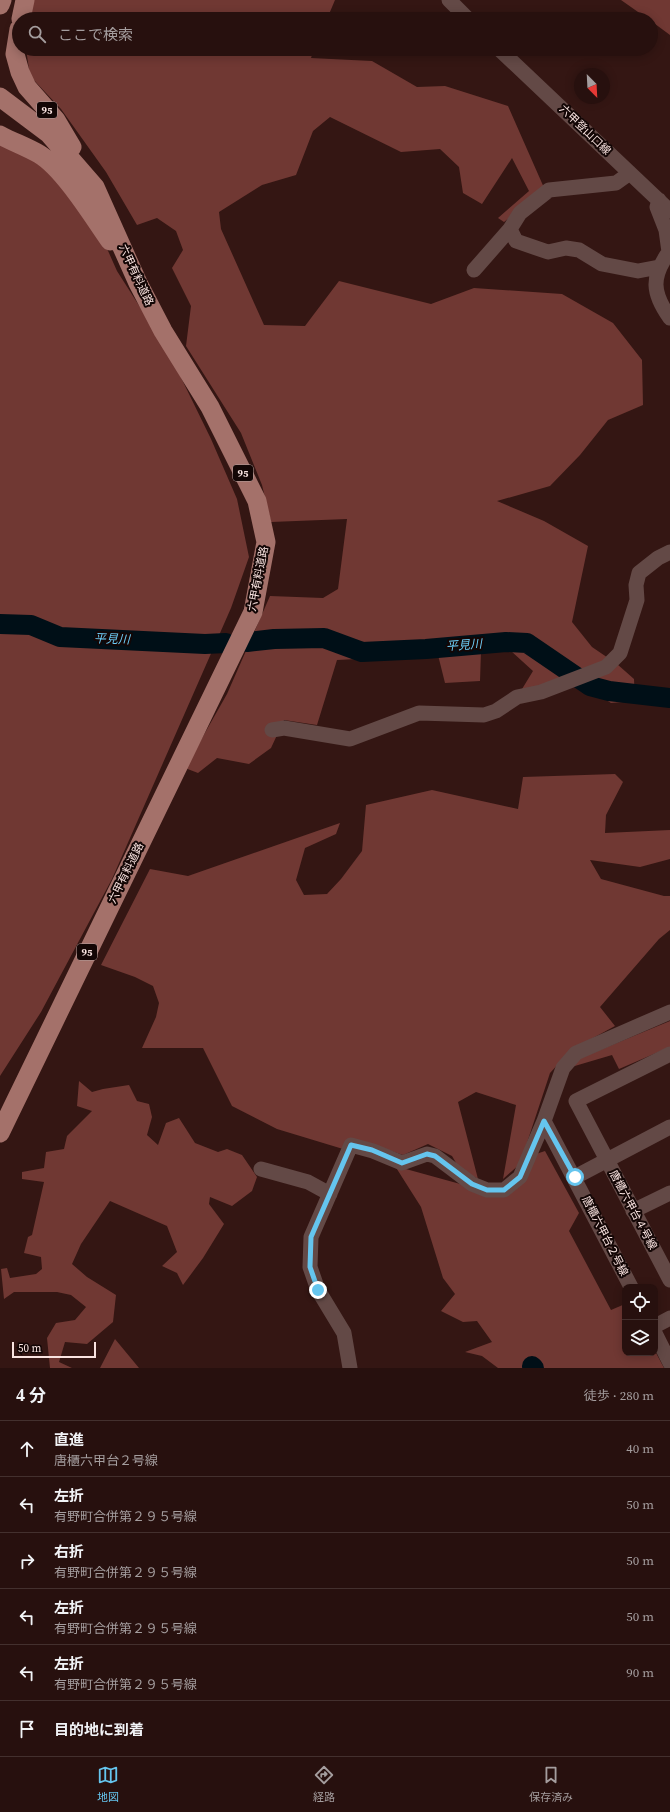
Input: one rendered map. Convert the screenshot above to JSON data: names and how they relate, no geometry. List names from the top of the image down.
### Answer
{
  "streets": {
    "main road": ["95", "六甲有料道路"],
    "street": ["六甲登山口線", "唐櫃六甲台４号線", "唐櫃六甲台２号線"]
  },
  "crossings": [
    ["95", "六甲有料道路"],
    ["唐櫃六甲台４号線", "唐櫃六甲台２号線"]
  ],
  "water": ["平見川"],
  "scale_bar": "50 m",
  "north": "bottom right",
  "page": {
    "search": "ここで検索",
    "scale": "50 m",
    "heading": ["4 分", "徒歩 · 280 m"],
    "list": [
      ["直進", "唐櫃六甲台２号線", "40 m"],
      ["左折", "有野町合併第２９５号線", "50 m"],
      ["右折", "有野町合併第２９５号線", "50 m"],
      ["左折", "有野町合併第２９５号線", "50 m"],
      ["左折", "有野町合併第２９５号線", "90 m"],
      "目的地に到着"
    ],
    "nav": ["地図", "経路", "保存済み"]
  }
}
